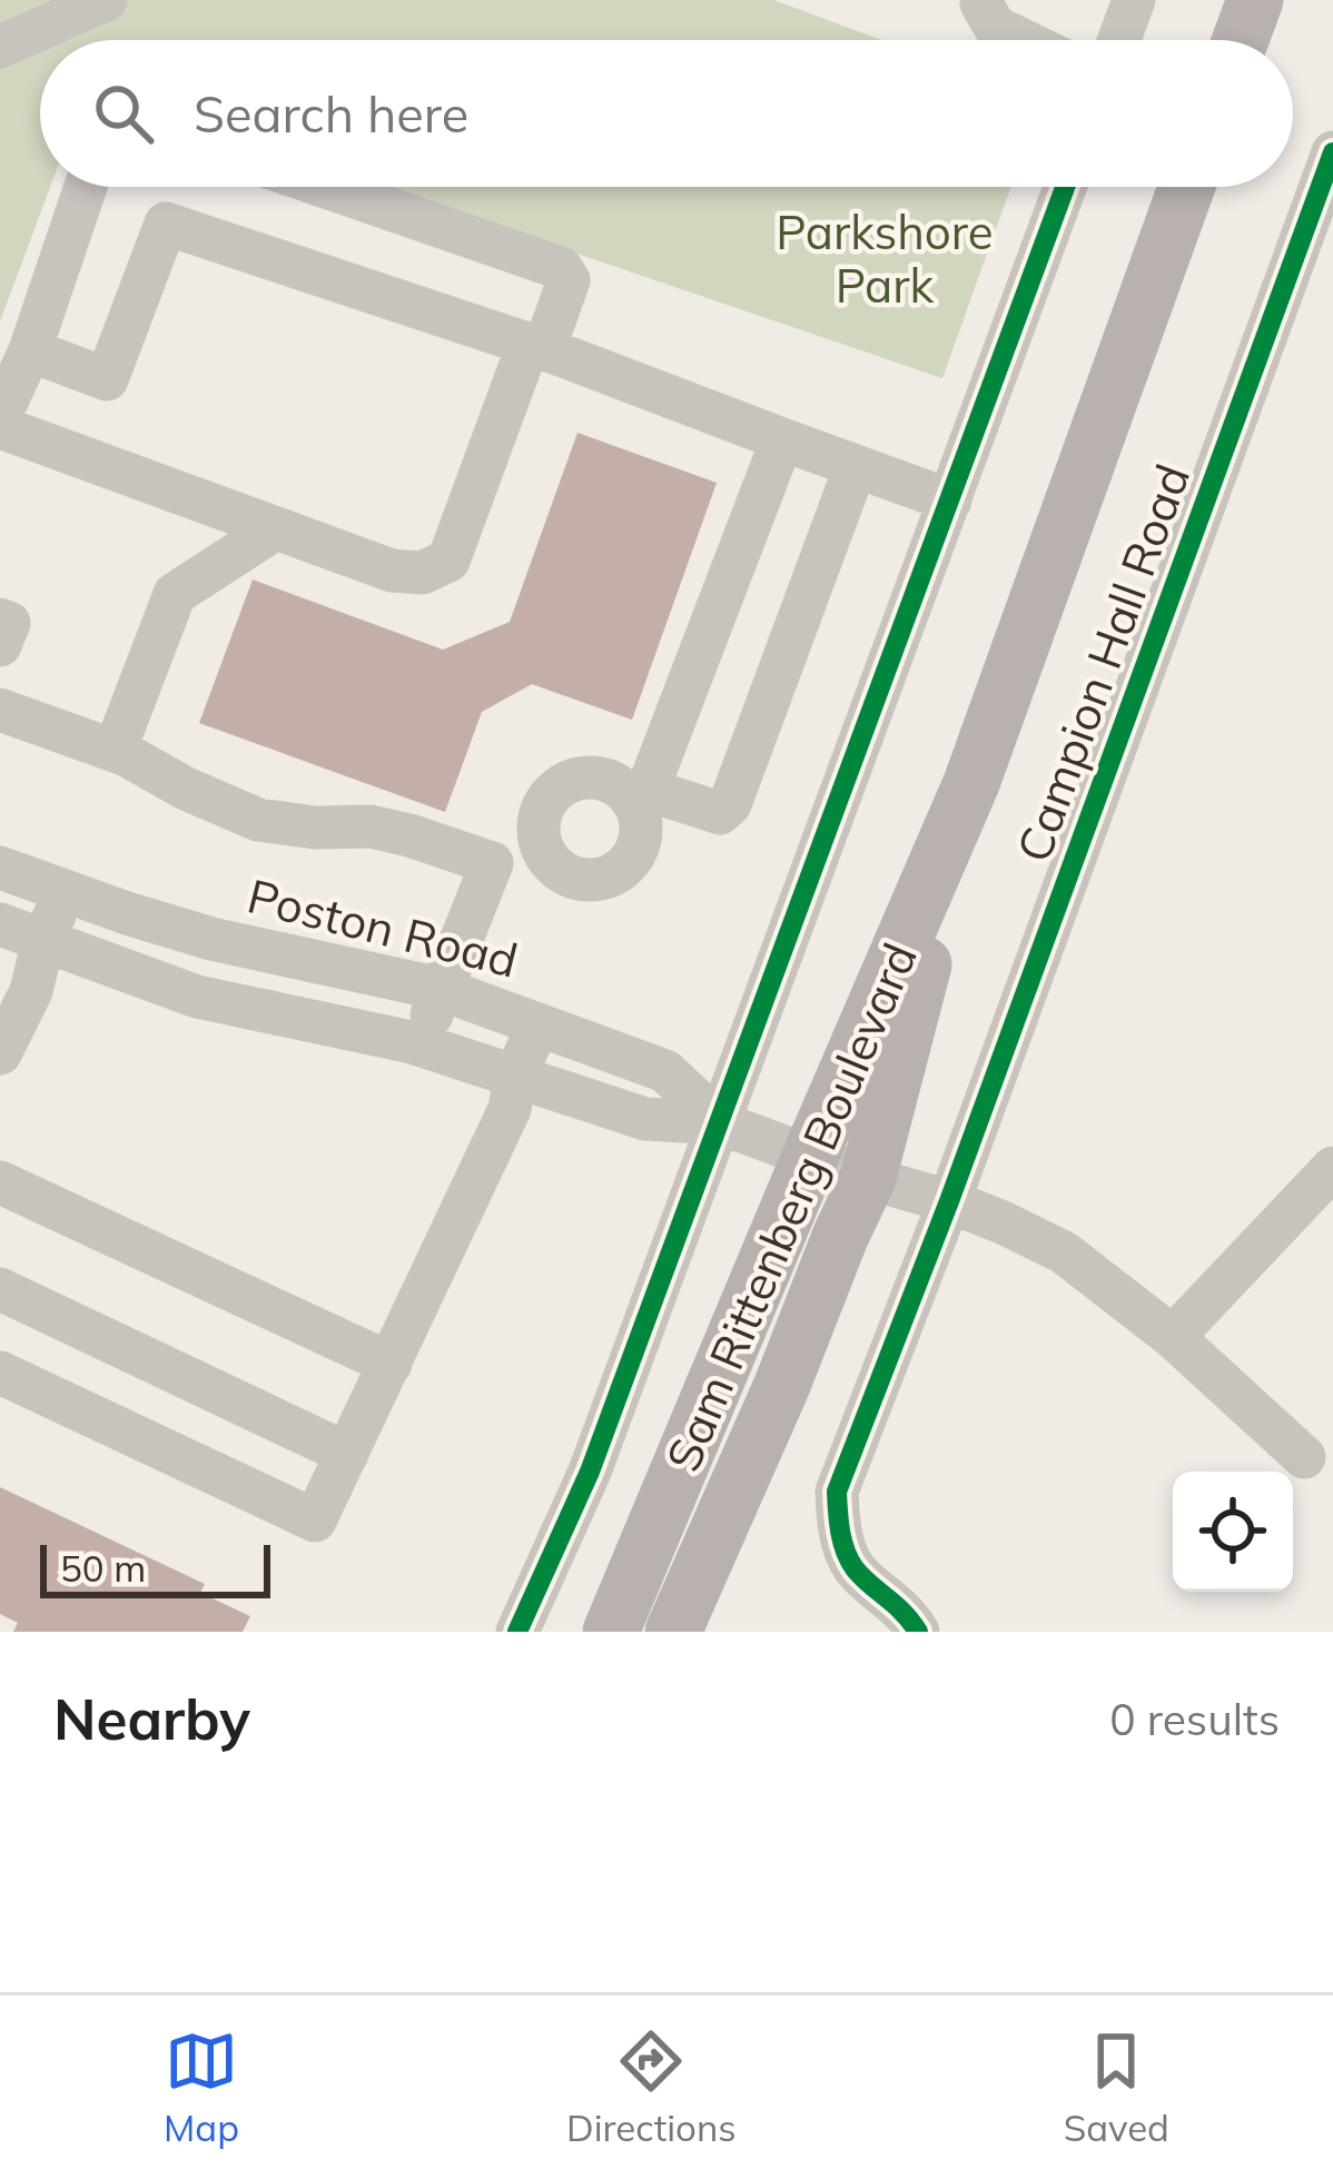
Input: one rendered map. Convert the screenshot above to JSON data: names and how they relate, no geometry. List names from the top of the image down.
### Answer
{
  "streets": {
    "main road": ["Sam Rittenberg Boulevard"],
    "street": ["Campion Hall Road", "Poston Road"]
  },
  "crossings": [
    ["Campion Hall Road", "Poston Road"],
    ["Poston Road", "Sam Rittenberg Boulevard"]
  ],
  "parks": ["Parkshore Park"],
  "scale_bar": "50 m",
  "page": {
    "search": "Search here",
    "scale": "50 m",
    "heading": ["Nearby", "0 results"],
    "nav": ["Map", "Directions", "Saved"]
  }
}
